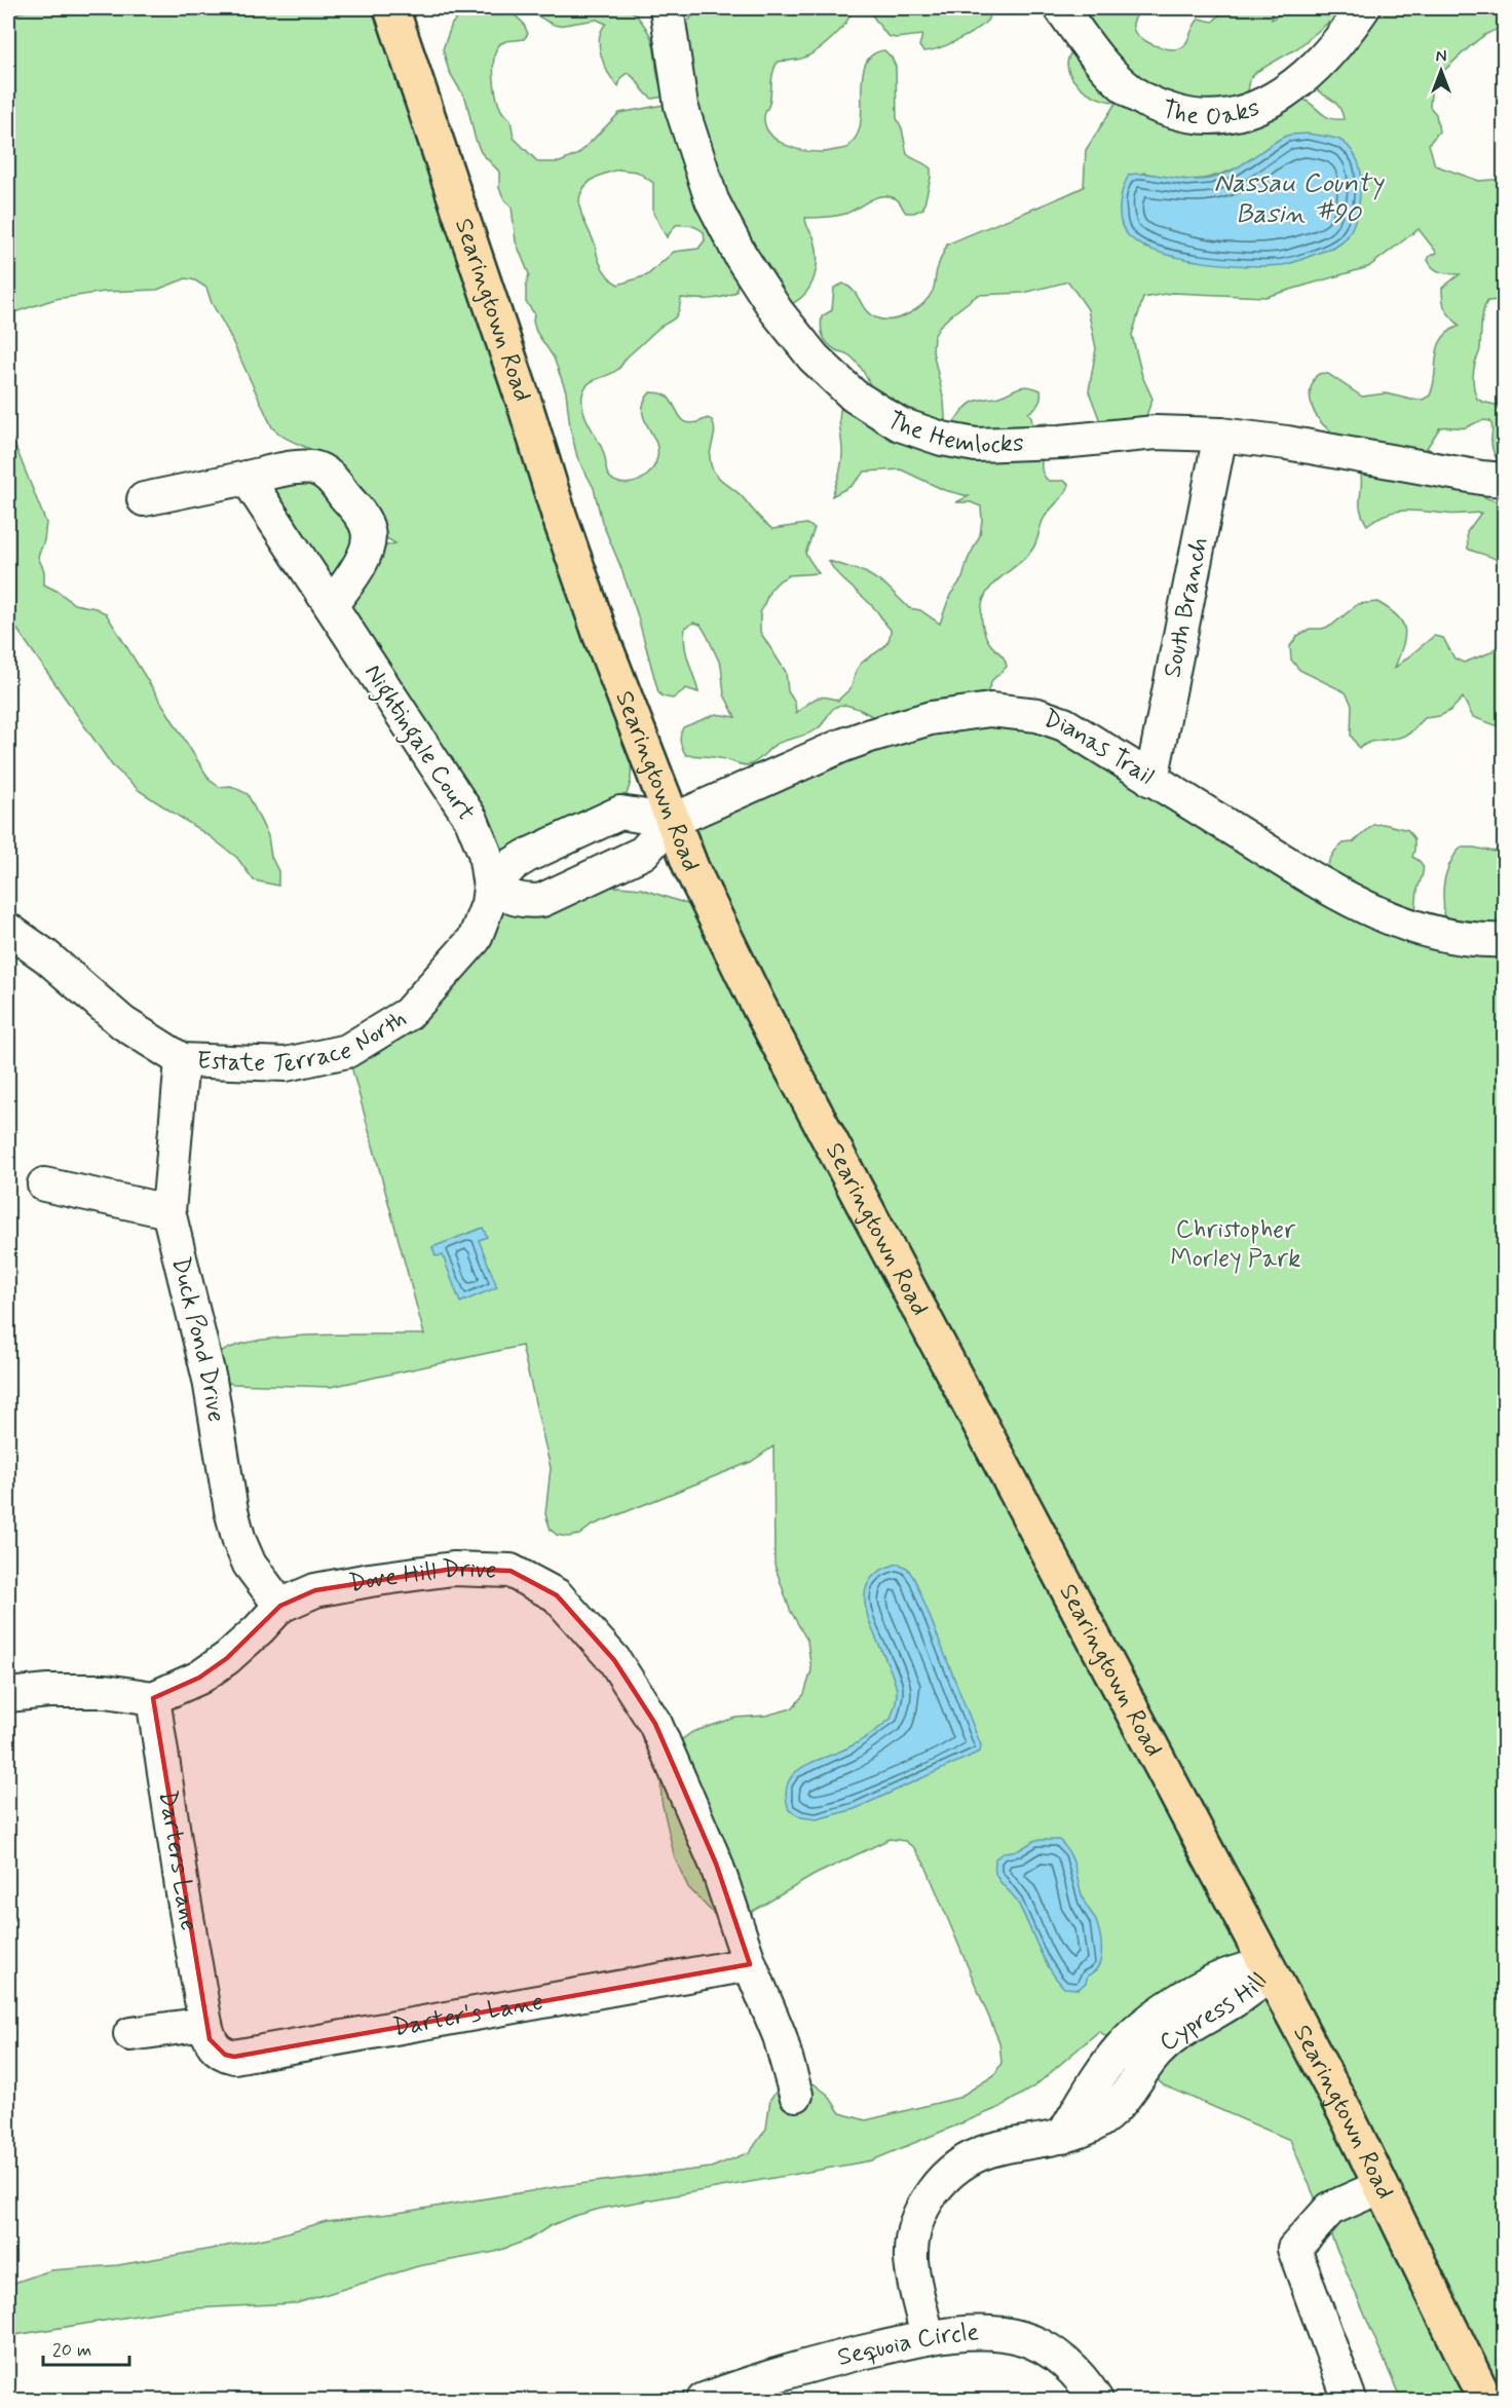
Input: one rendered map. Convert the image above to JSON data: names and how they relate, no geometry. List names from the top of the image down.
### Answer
{
  "streets": {
    "main road": ["Searingtown Road"],
    "street": [
      "The Oaks",
      "The Hemlocks",
      "South Branch",
      "Nightingale Court",
      "Dianas Trail",
      "Estate Terrace North",
      "Duck Pond Drive",
      "Dove Hill Drive",
      "Darters Lane",
      "Cypress Hill",
      "Darter's Lane",
      "Sequoia Circle"
    ]
  },
  "crossings": [
    ["Searingtown Road", "Dianas Trail"],
    ["Searingtown Road", "Cypress Hill"],
    ["The Hemlocks", "South Branch"],
    ["South Branch", "Dianas Trail"],
    ["Nightingale Court", "Estate Terrace North"],
    ["Estate Terrace North", "Duck Pond Drive"],
    ["Duck Pond Drive", "Dove Hill Drive"],
    ["Dove Hill Drive", "Darters Lane"],
    ["Dove Hill Drive", "Darter's Lane"],
    ["Darters Lane", "Darter's Lane"],
    ["Cypress Hill", "Sequoia Circle"]
  ],
  "water": ["Nassau County Basin #90"],
  "parks": ["Christopher Morley Park"],
  "scale_bar": "20 m",
  "north": "top"
}
